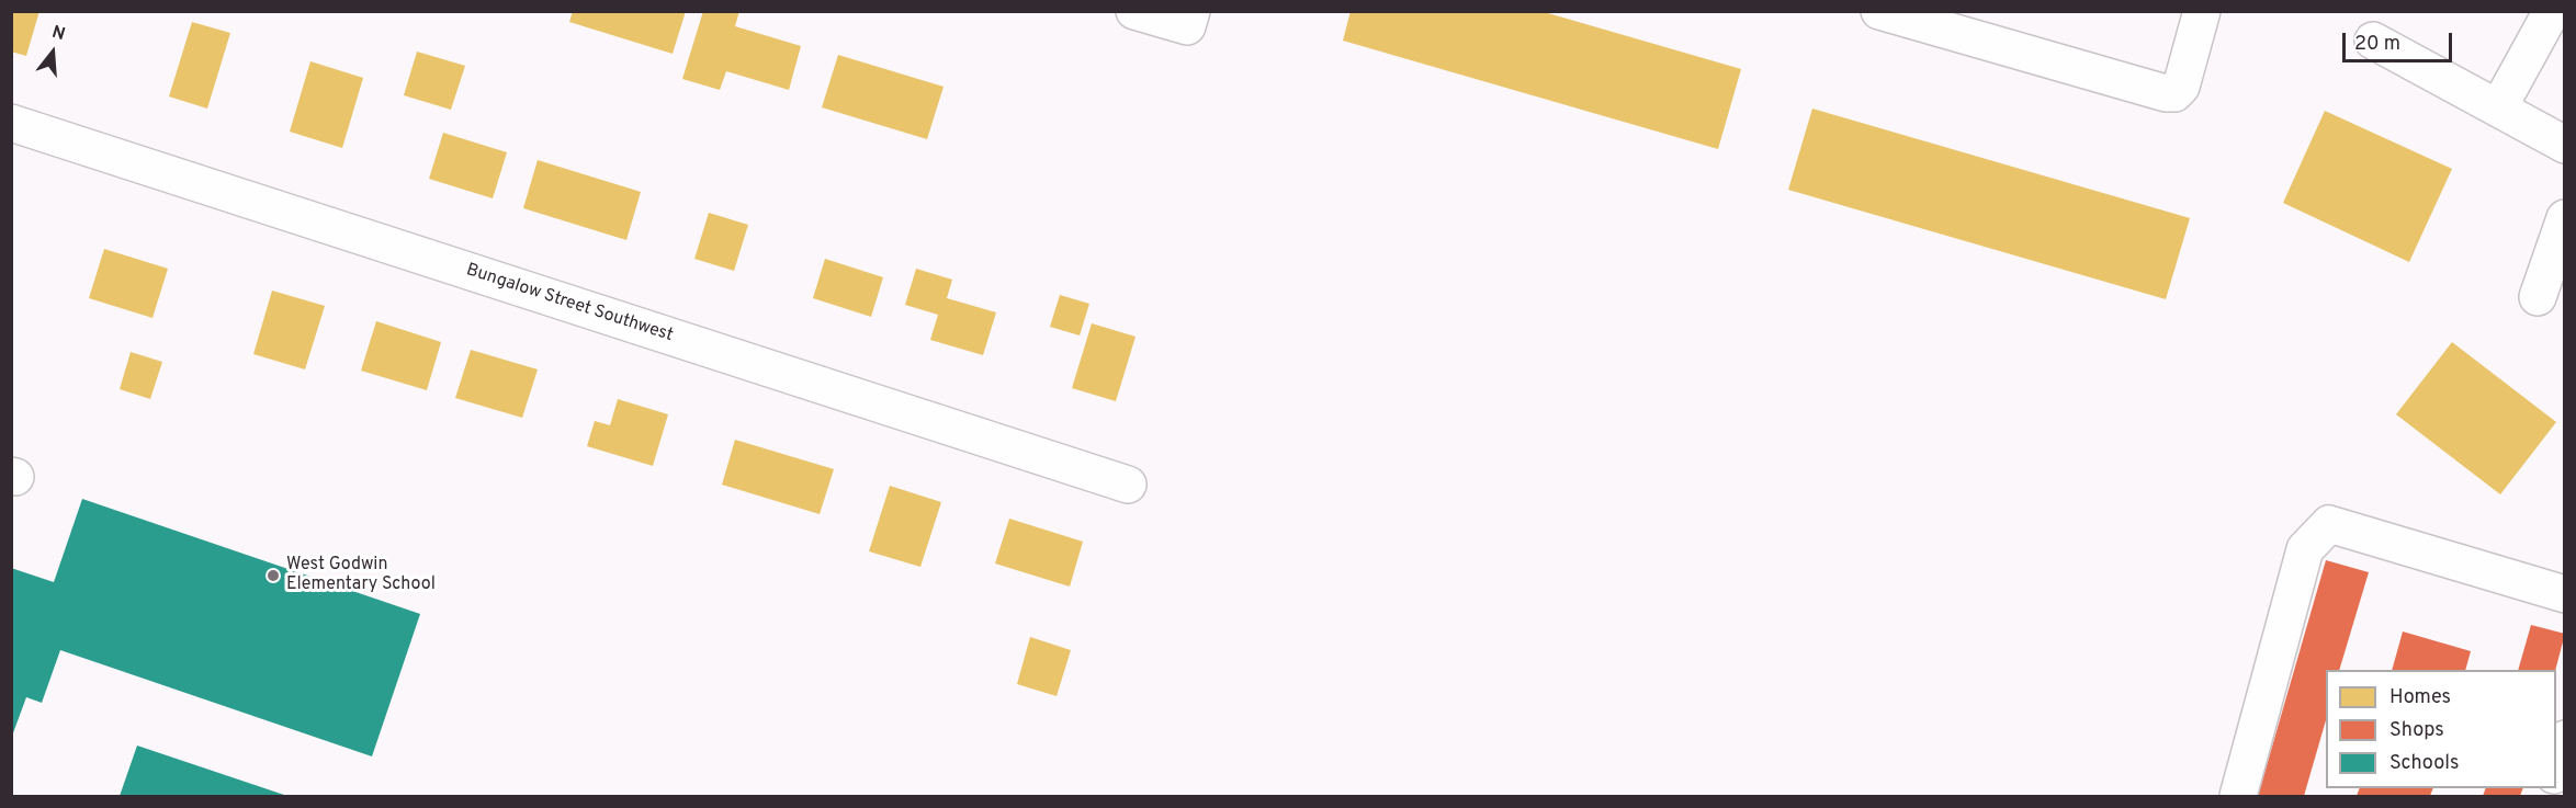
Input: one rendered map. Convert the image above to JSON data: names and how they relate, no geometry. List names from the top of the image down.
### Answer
{
  "streets": {
    "street": ["Bungalow Street Southwest"]
  },
  "places": ["West Godwin Elementary School"],
  "legend": ["Homes", "Shops", "Schools"],
  "scale_bar": "20 m",
  "north": "top"
}
